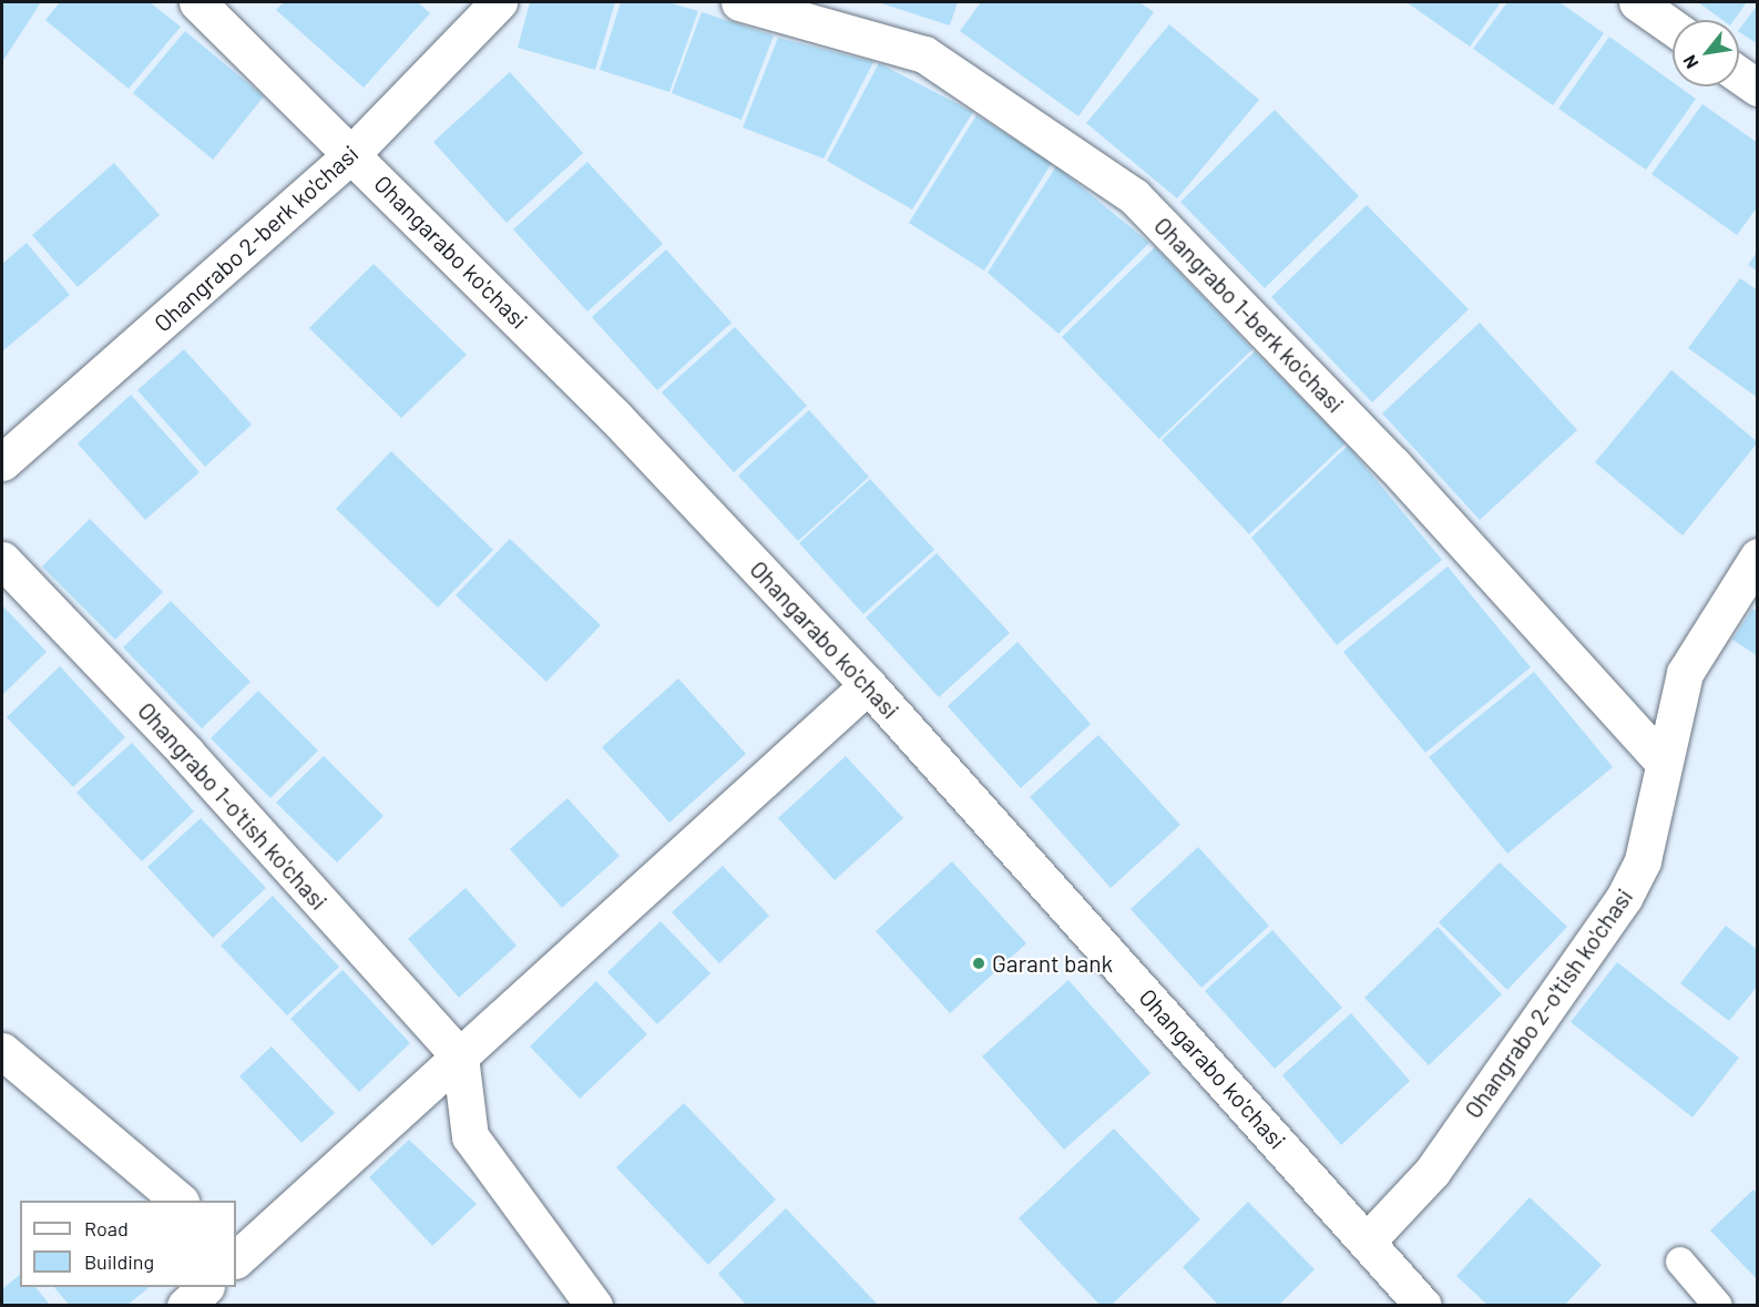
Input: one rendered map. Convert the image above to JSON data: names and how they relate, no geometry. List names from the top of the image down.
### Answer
{
  "streets": {
    "street": [
      "Ohangrabo 2-berk ko'chasi",
      "Ohangarabo ko'chasi",
      "Ohangrabo 1-berk ko'chasi",
      "Ohangrabo 1-o'tish ko'chasi",
      "Ohangrabo 2-o'tish ko'chasi"
    ]
  },
  "crossings": [
    ["Ohangrabo 2-berk ko'chasi", "Ohangarabo ko'chasi"],
    ["Ohangarabo ko'chasi", "Ohangrabo 2-o'tish ko'chasi"],
    ["Ohangrabo 1-berk ko'chasi", "Ohangrabo 2-o'tish ko'chasi"]
  ],
  "places": ["Garant bank"],
  "legend": ["Road", "Building"],
  "north": "bottom left"
}
